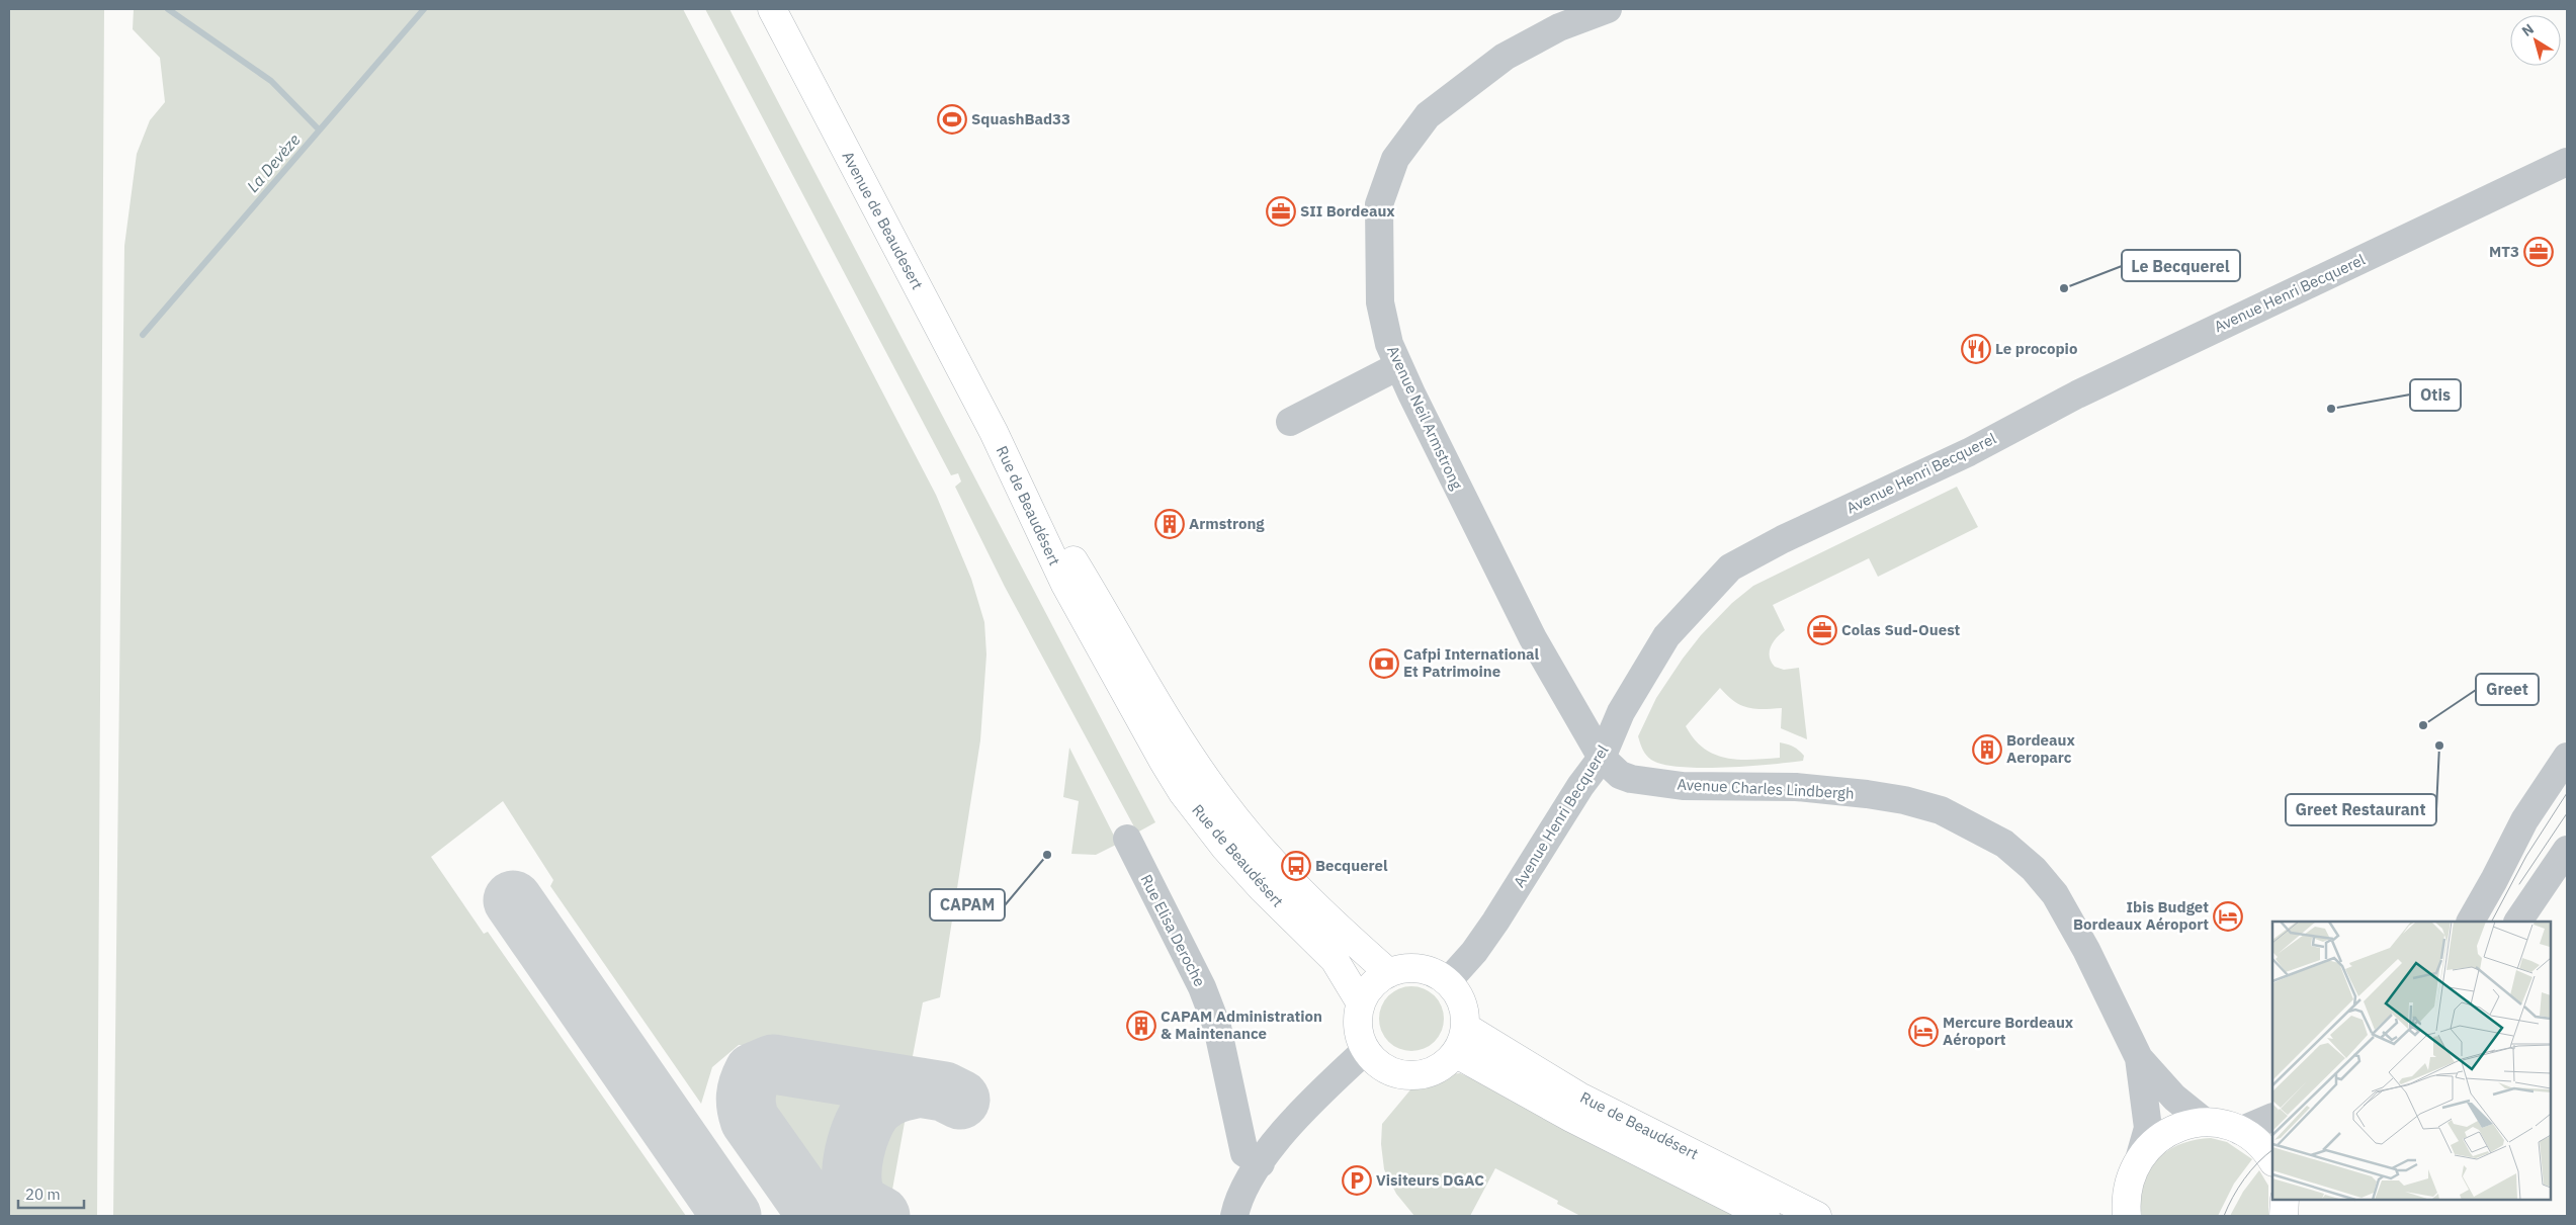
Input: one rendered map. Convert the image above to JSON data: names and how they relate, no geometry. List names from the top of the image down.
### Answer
{
  "streets": {
    "main road": ["Avenue de Beaudesert", "Rue de Beaudésert"],
    "street": [
      "Avenue Henri Becquerel",
      "Avenue Neil Armstrong",
      "Avenue Charles Lindbergh",
      "Rue Elisa Deroche"
    ]
  },
  "crossings": [
    ["Avenue de Beaudesert", "Rue de Beaudésert"],
    ["Avenue Henri Becquerel", "Avenue Neil Armstrong"],
    ["Avenue Henri Becquerel", "Rue de Beaudésert"],
    ["Avenue Henri Becquerel", "Avenue Charles Lindbergh"],
    ["Avenue Neil Armstrong", "Avenue Charles Lindbergh"]
  ],
  "water": ["La Devèze"],
  "places": {
    "sports": ["SquashBad33"],
    "office": ["SII Bordeaux", "MT3", "Colas Sud-Ouest"],
    "other": [
      "Le Becquerel",
      "Otis",
      "Greet",
      "Greet Restaurant",
      "CAPAM"
    ],
    "restaurant": ["Le procopio"],
    "building": ["Armstrong", "Bordeaux Aeroparc", "CAPAM Administration & Maintenance"],
    "bank": ["Cafpi International Et Patrimoine"],
    "bus stop": ["Becquerel"],
    "hotel": ["Ibis Budget Bordeaux Aéroport", "Mercure Bordeaux Aéroport"],
    "parking": ["Visiteurs DGAC"]
  },
  "scale_bar": "20 m",
  "north": "top left"
}
